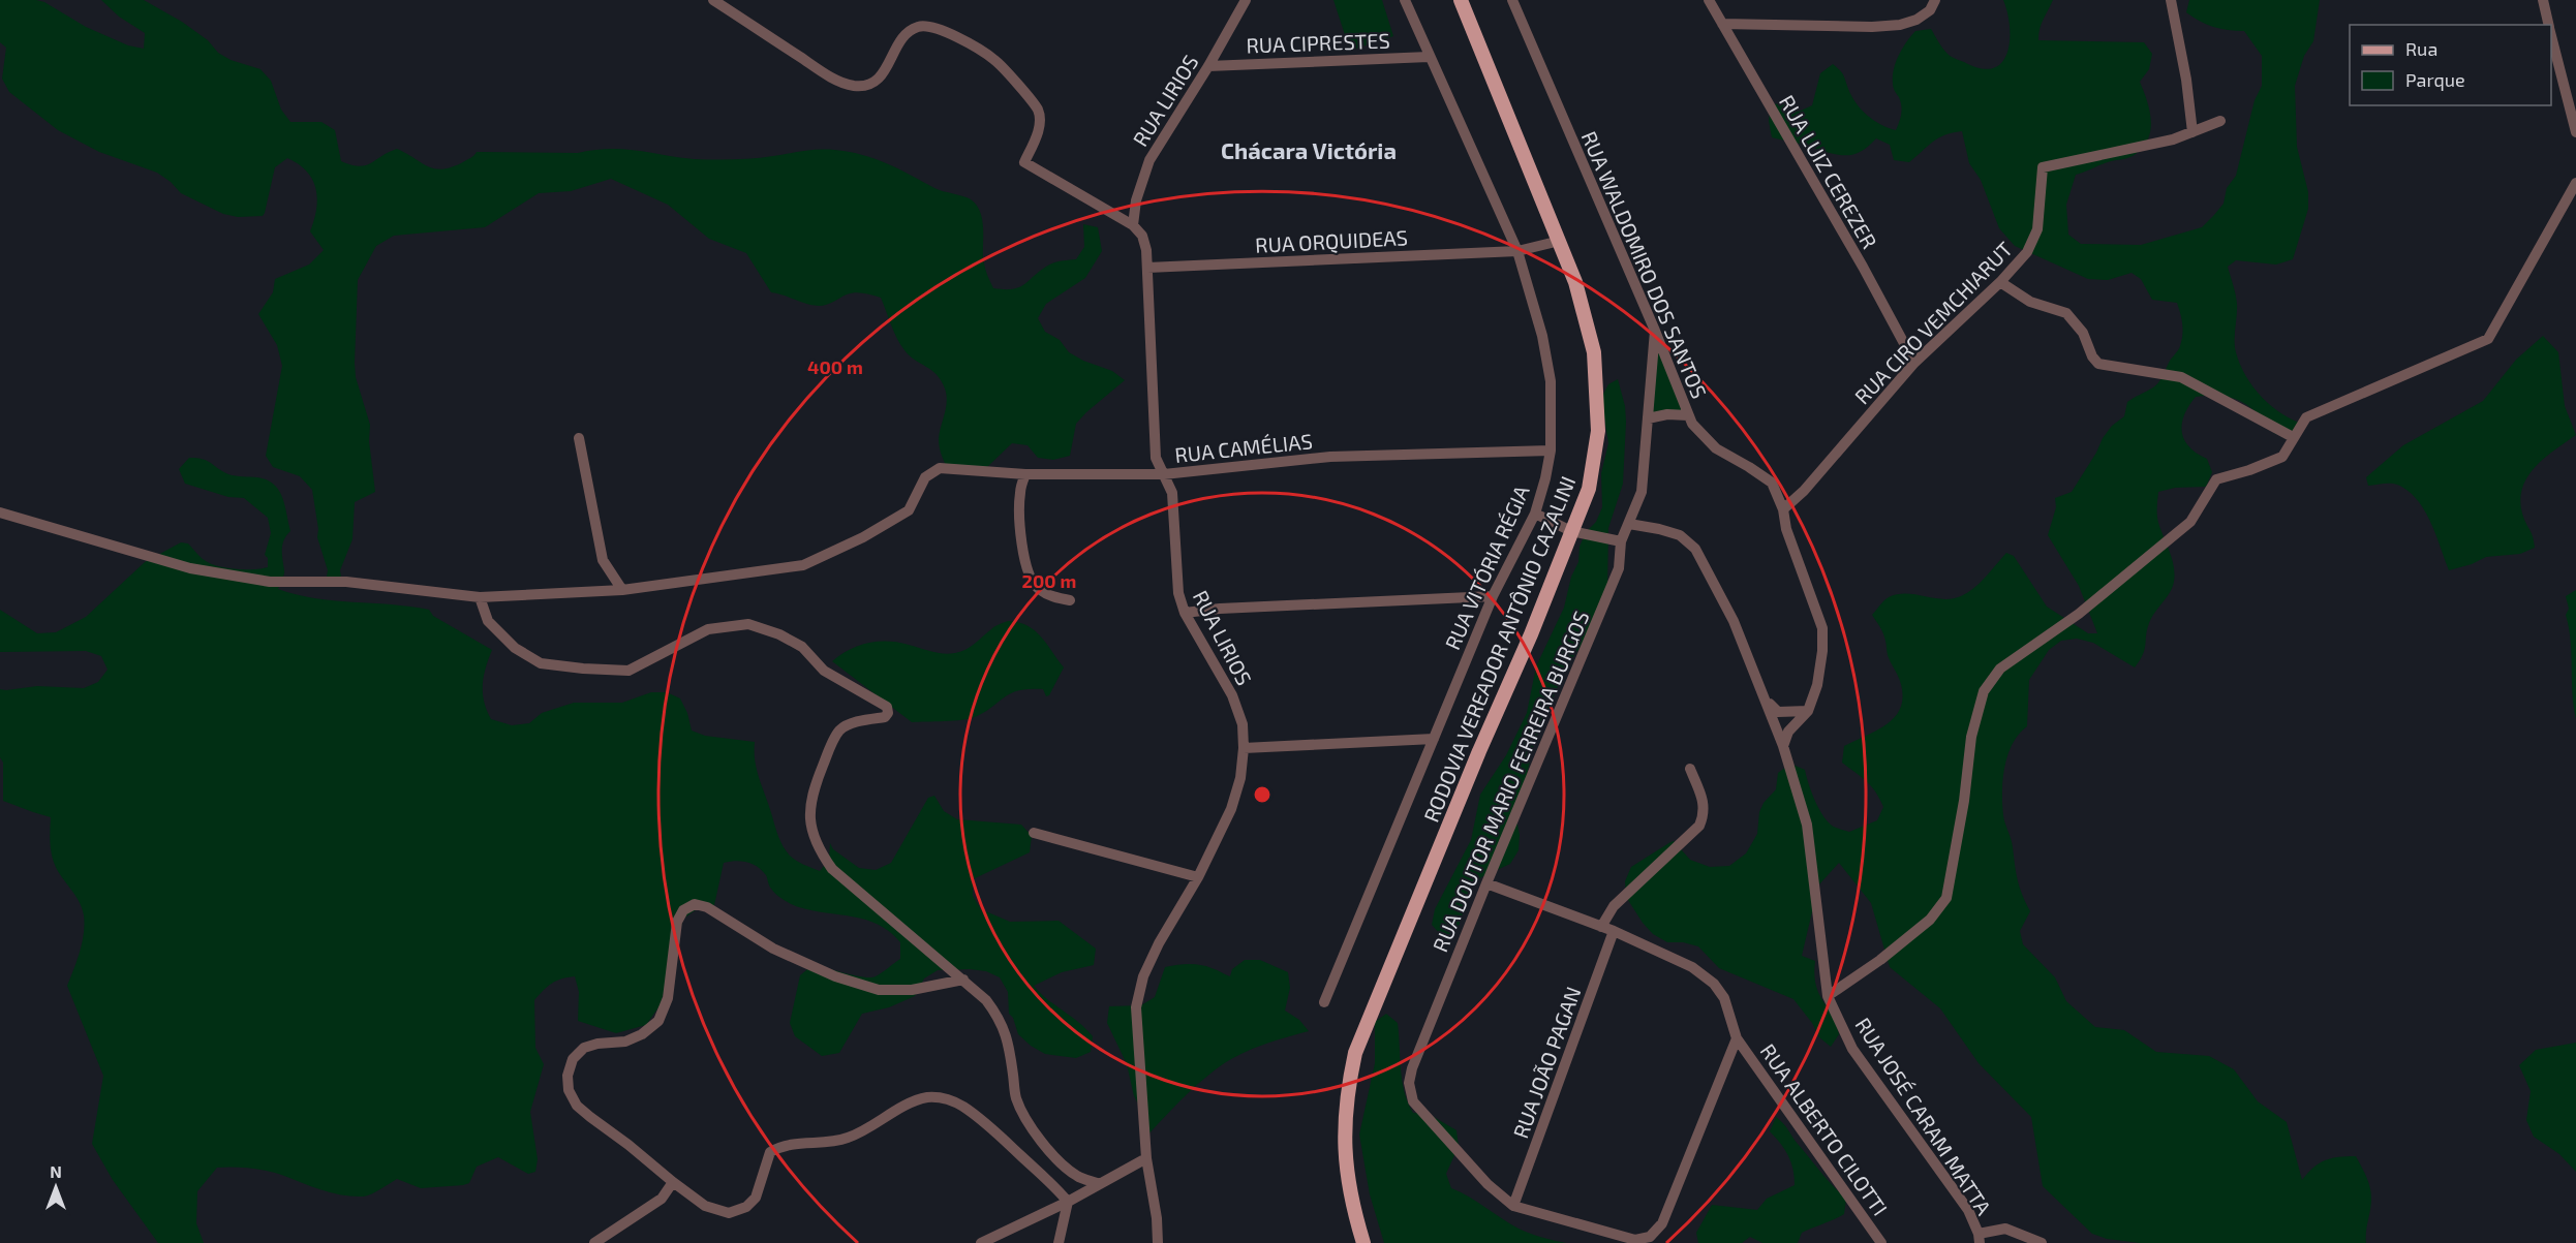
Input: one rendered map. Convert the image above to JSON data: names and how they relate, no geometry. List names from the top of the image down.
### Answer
{
  "streets": {
    "main road": ["RODOVIA VEREADOR ANTÔNIO CAZALINI"],
    "street": [
      "RUA CIPRESTES",
      "RUA LIRIOS",
      "RUA LUIZ CEREZER",
      "RUA ORQUIDEAS",
      "RUA WALDOMIRO DOS SANTOS",
      "RUA CIRO VEMCHIARUT",
      "RUA CAMÉLIAS",
      "RUA VITÓRIA RÉGIA",
      "RUA DOUTOR MARIO FERREIRA BURGOS",
      "RUA JOÃO PAGAN",
      "RUA JOSÉ CARAM MATTA",
      "RUA ALBERTO CILOTTI"
    ]
  },
  "crossings": [
    ["RUA CIPRESTES", "RUA LIRIOS"],
    ["RUA CIPRESTES", "RUA VITÓRIA RÉGIA"],
    ["RUA LIRIOS", "RUA ORQUIDEAS"],
    ["RUA LIRIOS", "RUA CAMÉLIAS"],
    ["RUA LUIZ CEREZER", "RUA CIRO VEMCHIARUT"],
    ["RUA ORQUIDEAS", "RUA VITÓRIA RÉGIA"],
    ["RUA ORQUIDEAS", "RODOVIA VEREADOR ANTÔNIO CAZALINI"],
    ["RUA WALDOMIRO DOS SANTOS", "RUA CIRO VEMCHIARUT"],
    ["RUA WALDOMIRO DOS SANTOS", "RUA DOUTOR MARIO FERREIRA BURGOS"],
    ["RUA CAMÉLIAS", "RUA VITÓRIA RÉGIA"],
    ["RUA DOUTOR MARIO FERREIRA BURGOS", "RUA JOÃO PAGAN"],
    ["RUA DOUTOR MARIO FERREIRA BURGOS", "RUA JOSÉ CARAM MATTA"],
    ["RUA DOUTOR MARIO FERREIRA BURGOS", "RUA ALBERTO CILOTTI"],
    ["RUA JOÃO PAGAN", "RUA ALBERTO CILOTTI"]
  ],
  "districts": ["Chácara Victória"],
  "legend": ["Rua", "Parque"],
  "north": "top",
  "rings": ["400 m", "200 m"]
}
